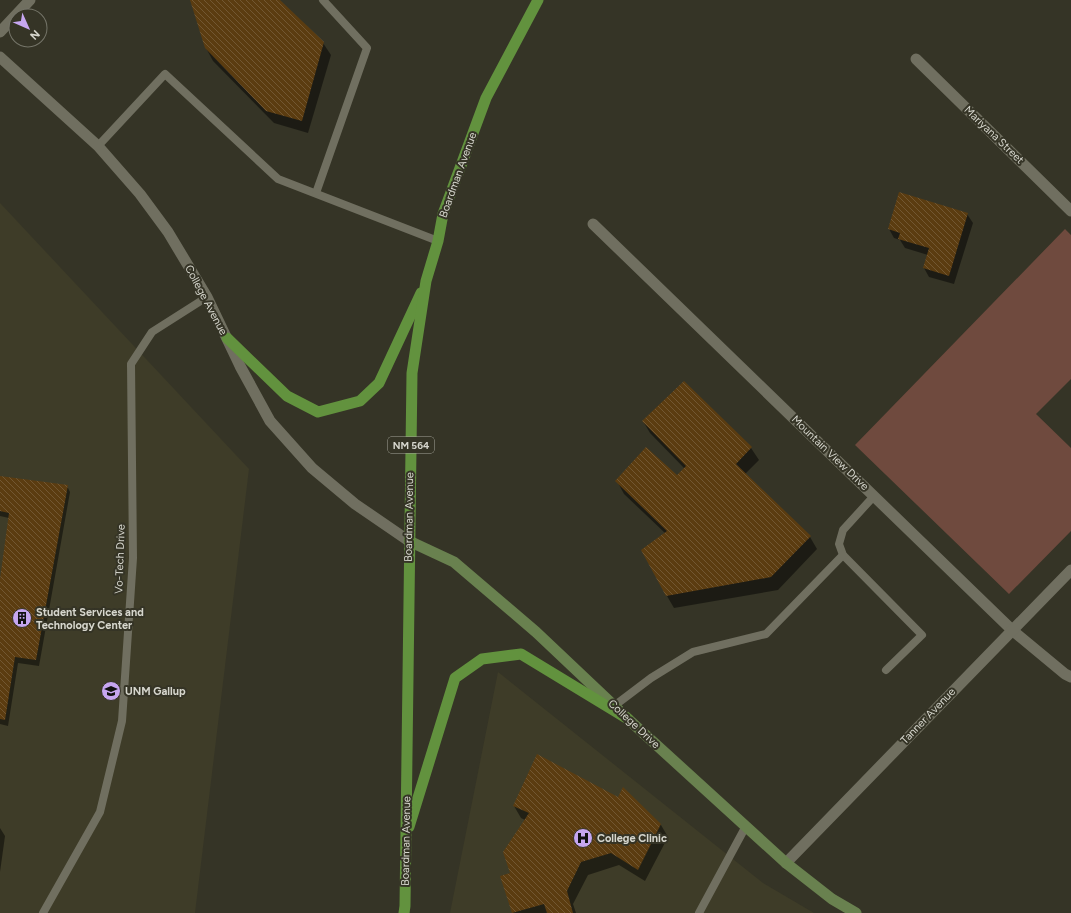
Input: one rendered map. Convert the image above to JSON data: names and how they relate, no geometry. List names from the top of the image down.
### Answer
{
  "streets": {
    "main road": ["Boardman Avenue", "NM 564", "College Drive"],
    "street": [
      "Mariyana Street",
      "College Avenue",
      "Mountain View Drive",
      "Tanner Avenue"
    ],
    "lane": ["Vo-Tech Drive"]
  },
  "crossings": [
    ["Boardman Avenue", "College Avenue"],
    ["Boardman Avenue", "College Drive"],
    ["College Avenue", "Vo-Tech Drive"],
    ["College Avenue", "College Drive"],
    ["Mountain View Drive", "Tanner Avenue"],
    ["Tanner Avenue", "College Drive"]
  ],
  "places": {
    "building": ["Student Services and Technology Center"],
    "school or university": ["UNM Gallup"],
    "hospital": ["College Clinic"]
  },
  "north": "bottom right"
}
